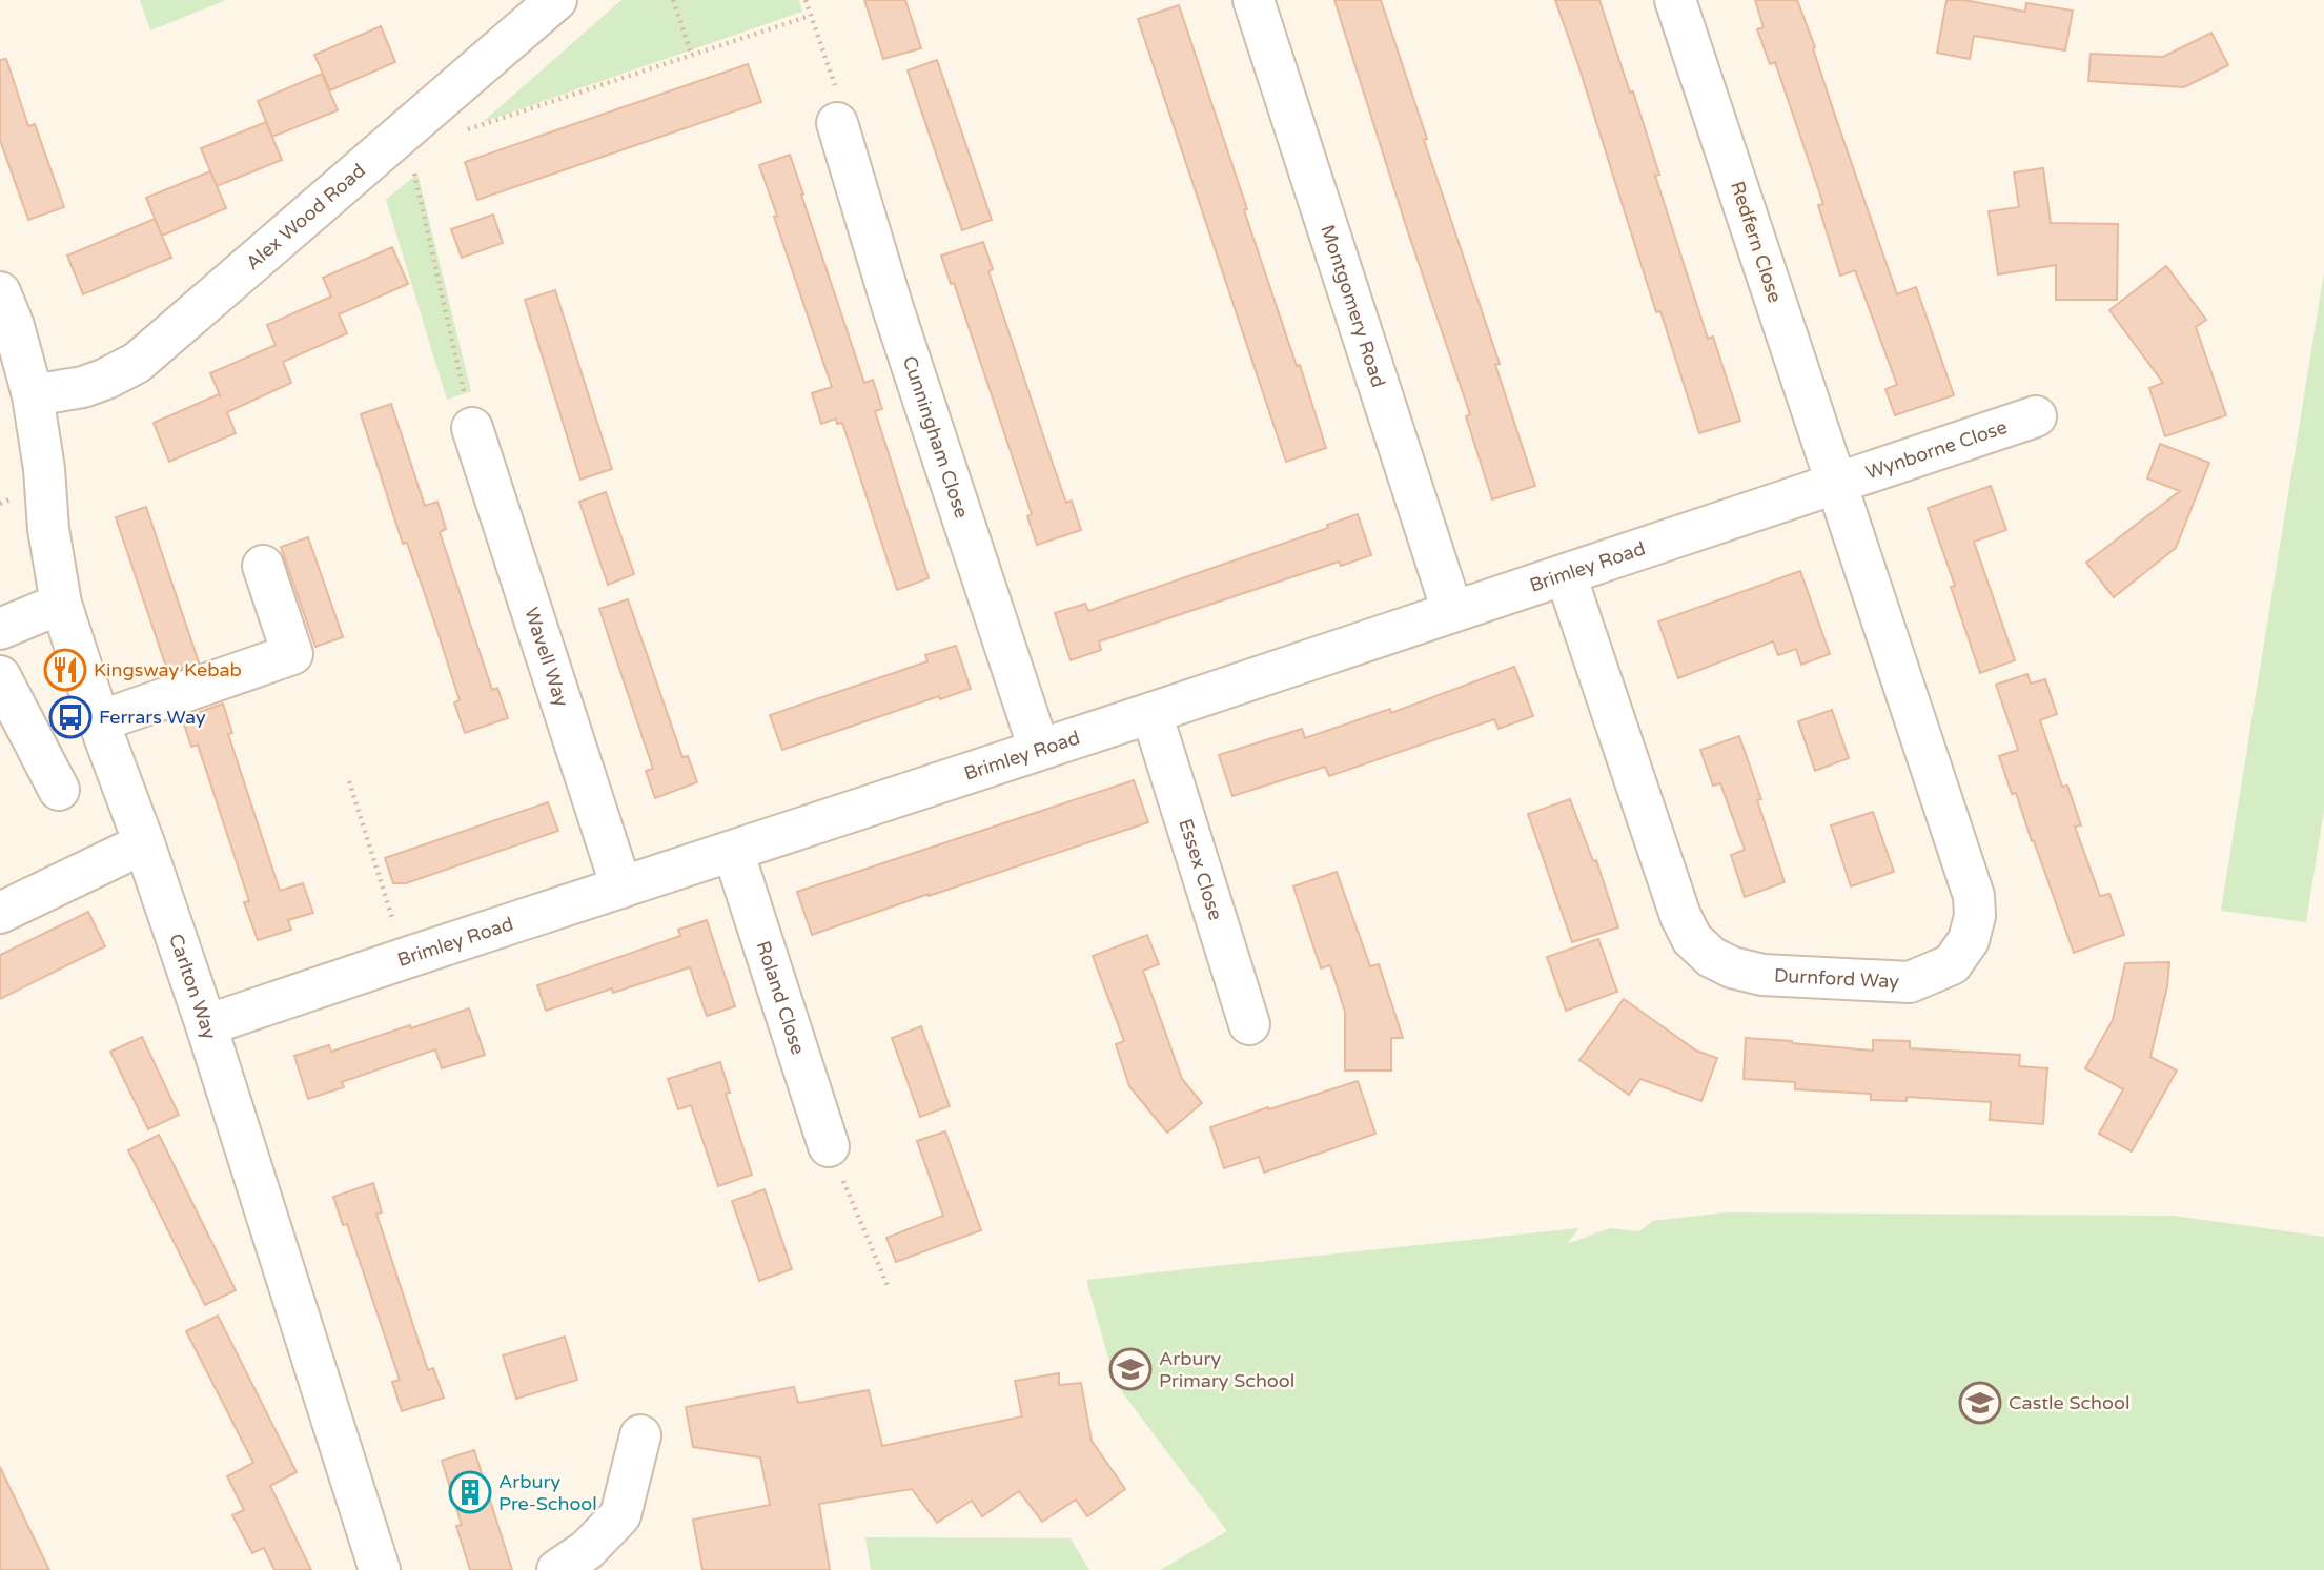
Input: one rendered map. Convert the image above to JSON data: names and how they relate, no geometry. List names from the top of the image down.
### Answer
{
  "streets": {
    "street": [
      "Alex Wood Road",
      "Redfern Close",
      "Montgomery Road",
      "Cunningham Close",
      "Wynborne Close",
      "Brimley Road",
      "Wavell Way",
      "Essex Close",
      "Durnford Way",
      "Carlton Way",
      "Roland Close"
    ]
  },
  "crossings": [
    ["Alex Wood Road", "Carlton Way"],
    ["Redfern Close", "Wynborne Close"],
    ["Redfern Close", "Brimley Road"],
    ["Redfern Close", "Durnford Way"],
    ["Montgomery Road", "Brimley Road"],
    ["Cunningham Close", "Brimley Road"],
    ["Wynborne Close", "Brimley Road"],
    ["Wynborne Close", "Durnford Way"],
    ["Brimley Road", "Wavell Way"],
    ["Brimley Road", "Essex Close"],
    ["Brimley Road", "Durnford Way"],
    ["Brimley Road", "Carlton Way"],
    ["Brimley Road", "Roland Close"]
  ],
  "places": {
    "restaurant": ["Kingsway Kebab"],
    "bus stop": ["Ferrars Way"],
    "school or university": ["Arbury Primary School", "Castle School"],
    "building": ["Arbury Pre-School"]
  }
}
